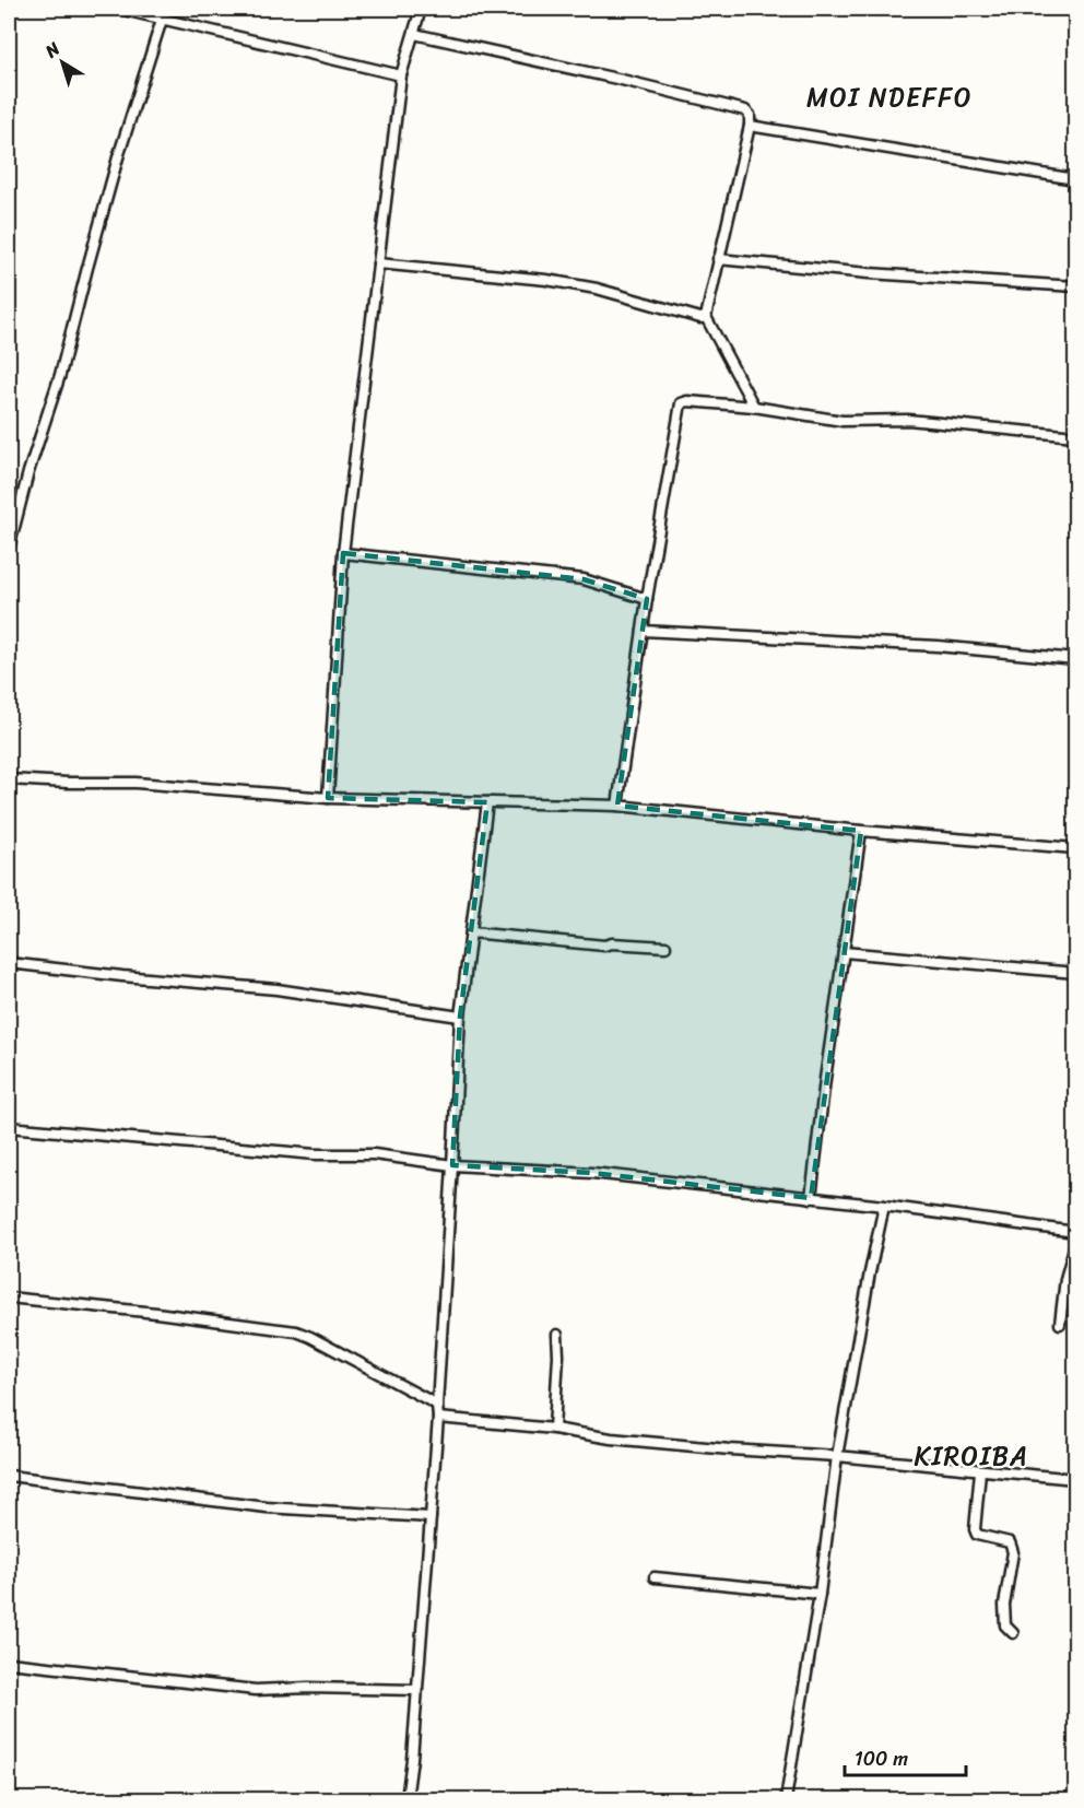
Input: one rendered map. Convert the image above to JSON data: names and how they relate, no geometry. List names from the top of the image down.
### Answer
{
  "districts": ["MOI NDEFFO", "KIROIBA"],
  "scale_bar": "100 m",
  "north": "top left"
}
